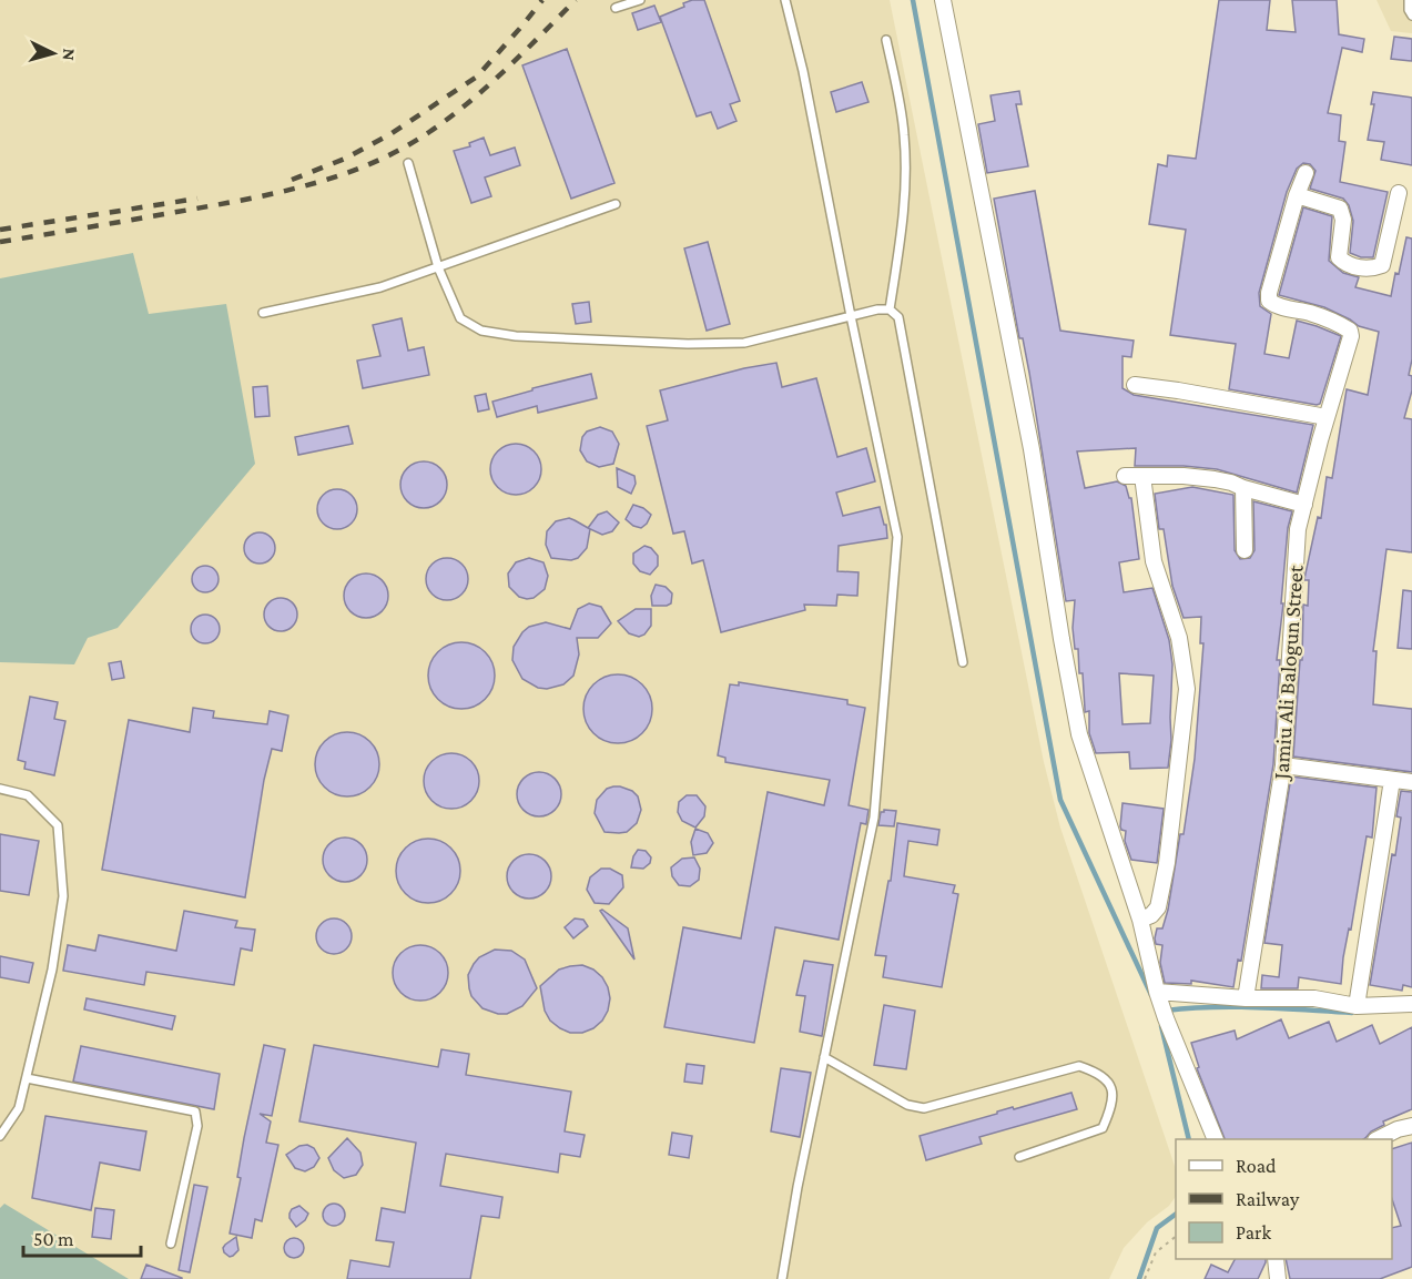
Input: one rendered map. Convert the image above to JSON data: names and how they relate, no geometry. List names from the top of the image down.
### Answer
{
  "streets": {
    "street": ["Jamiu Ali Balogun Street"]
  },
  "legend": ["Road", "Railway", "Park"],
  "scale_bar": "50 m",
  "north": "right"
}
